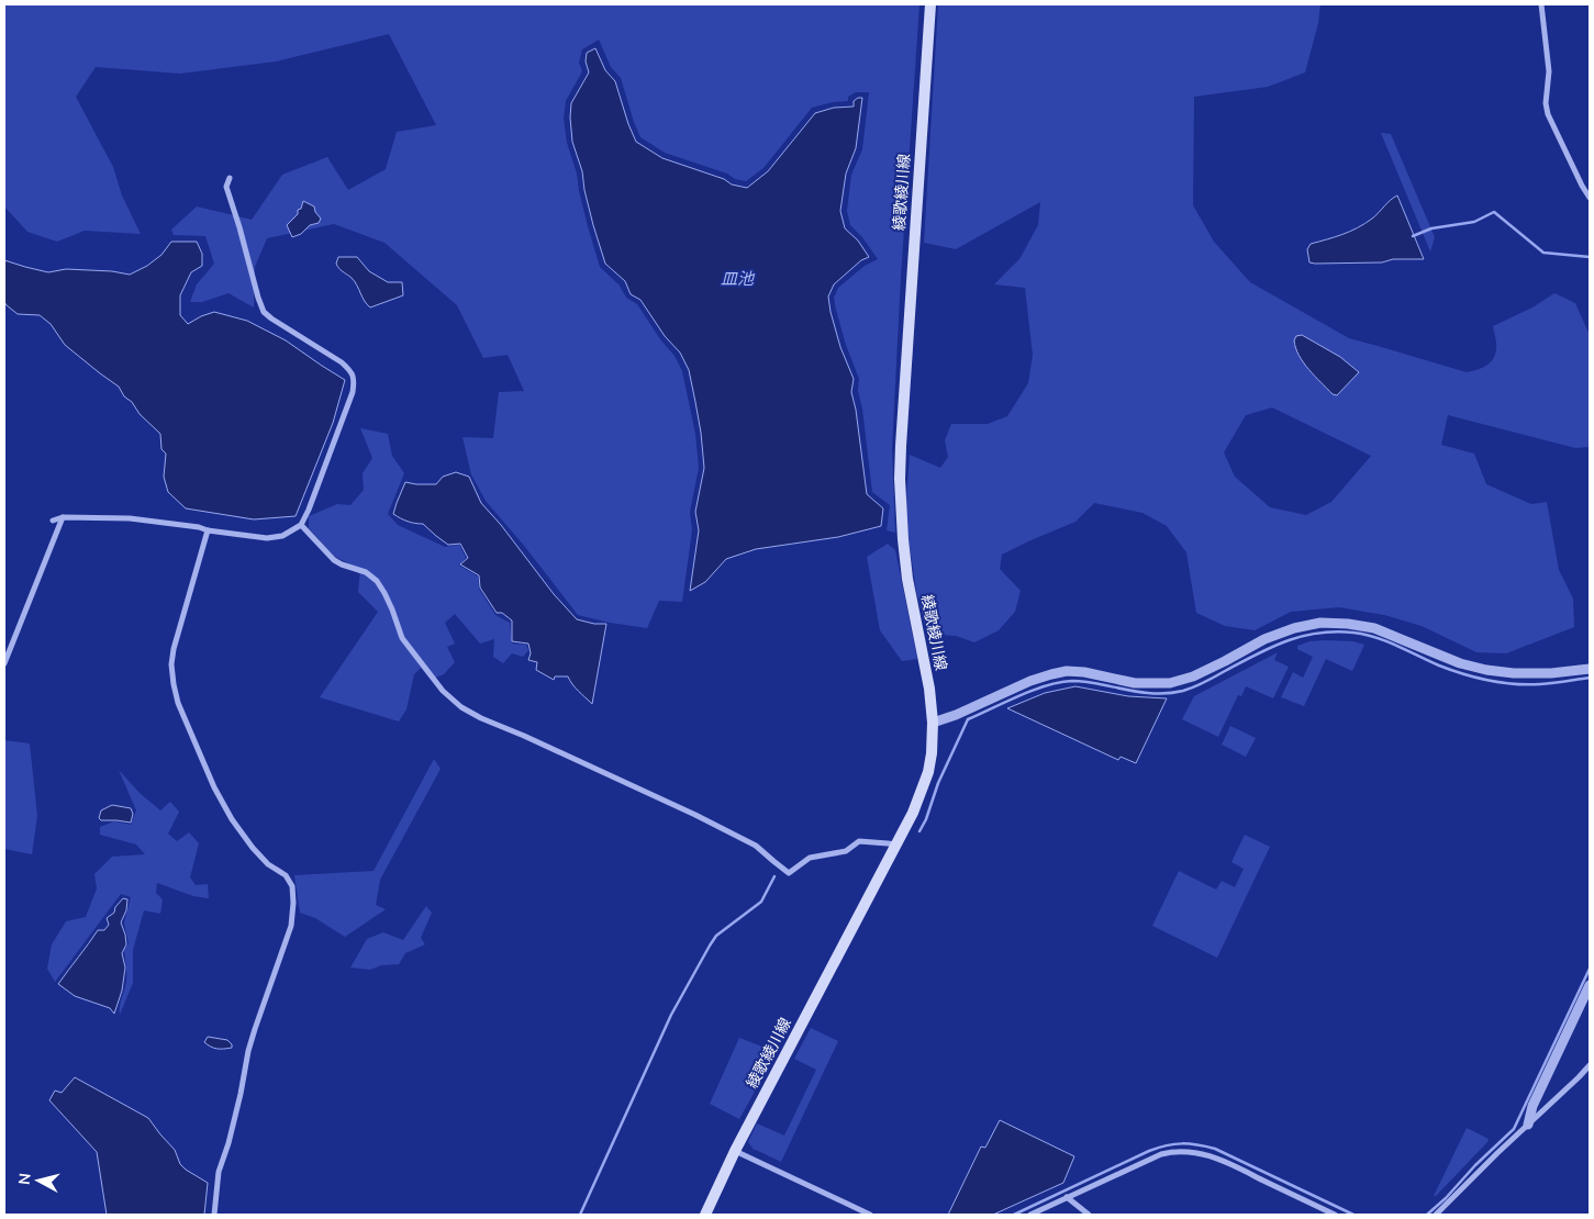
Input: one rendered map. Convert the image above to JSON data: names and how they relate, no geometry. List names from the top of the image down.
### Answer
{
  "streets": {
    "main road": ["綾歌綾川線"]
  },
  "water": ["皿池"],
  "north": "left"
}
